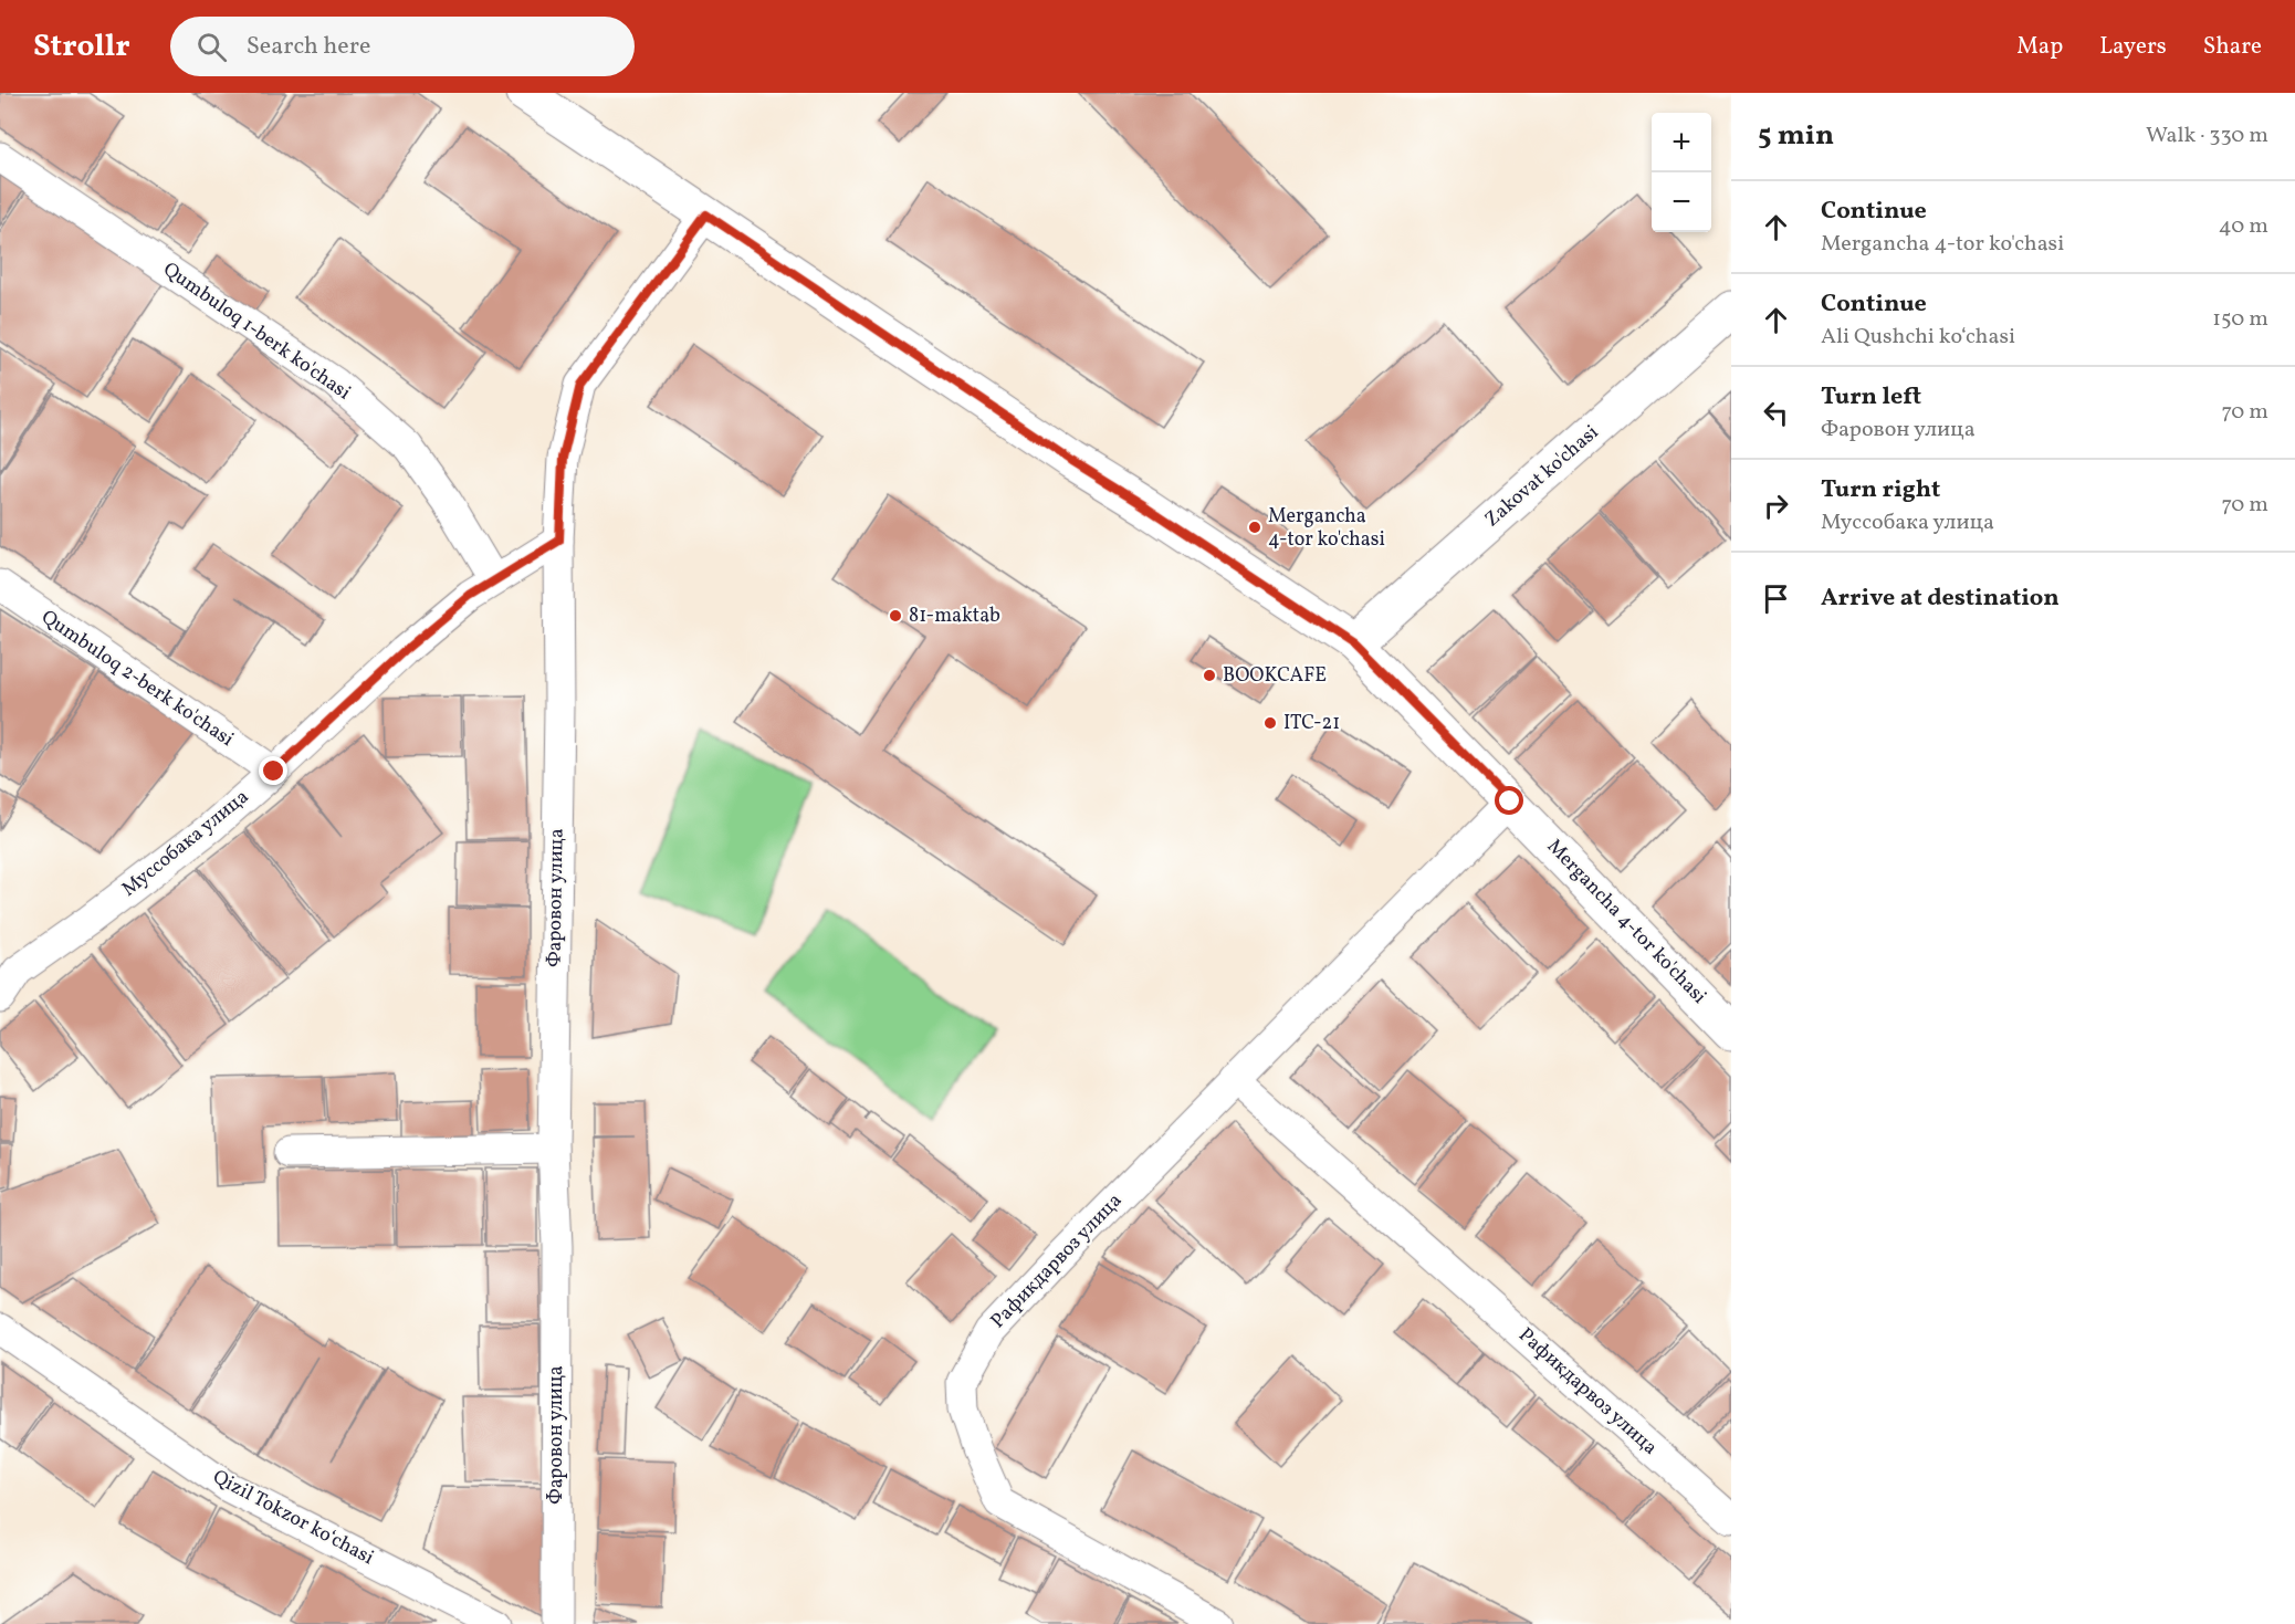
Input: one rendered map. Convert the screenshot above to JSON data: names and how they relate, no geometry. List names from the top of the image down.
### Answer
{
  "streets": {
    "main road": ["Zakovat ko'chasi", "Mergancha 4-tor ko'chasi"],
    "street": [
      "Qumbuloq 1-berk ko'chasi",
      "Qumbuloq 2-berk ko'chasi",
      "Муссобака улица",
      "Фаровон улица",
      "Рафикдарвоз улица",
      "Qizil Tokzor koʻchasi"
    ]
  },
  "crossings": [
    ["Qumbuloq 1-berk ko'chasi", "Муссобака улица"],
    ["Zakovat ko'chasi", "Mergancha 4-tor ko'chasi"],
    ["Qumbuloq 2-berk ko'chasi", "Муссобака улица"],
    ["Муссобака улица", "Фаровон улица"],
    ["Фаровон улица", "Mergancha 4-tor ko'chasi"],
    ["Mergancha 4-tor ko'chasi", "Рафикдарвоз улица"]
  ],
  "places": [
    "Mergancha 4-tor ko'chasi",
    "81-maktab",
    "BOOKCAFE",
    "ITC-21"
  ],
  "page": {
    "header": "Strollr",
    "search": "Search here",
    "nav": ["Map", "Layers", "Share"],
    "heading": ["5 min", "Walk · 330 m"],
    "map_buttons": ["+", "−"],
    "list": [
      ["Continue", "Mergancha 4-tor ko'chasi", "40 m"],
      ["Continue", "Ali Qushchi koʻchasi", "150 m"],
      ["Turn left", "Фаровон улица", "70 m"],
      ["Turn right", "Муссобака улица", "70 m"],
      "Arrive at destination"
    ]
  }
}
